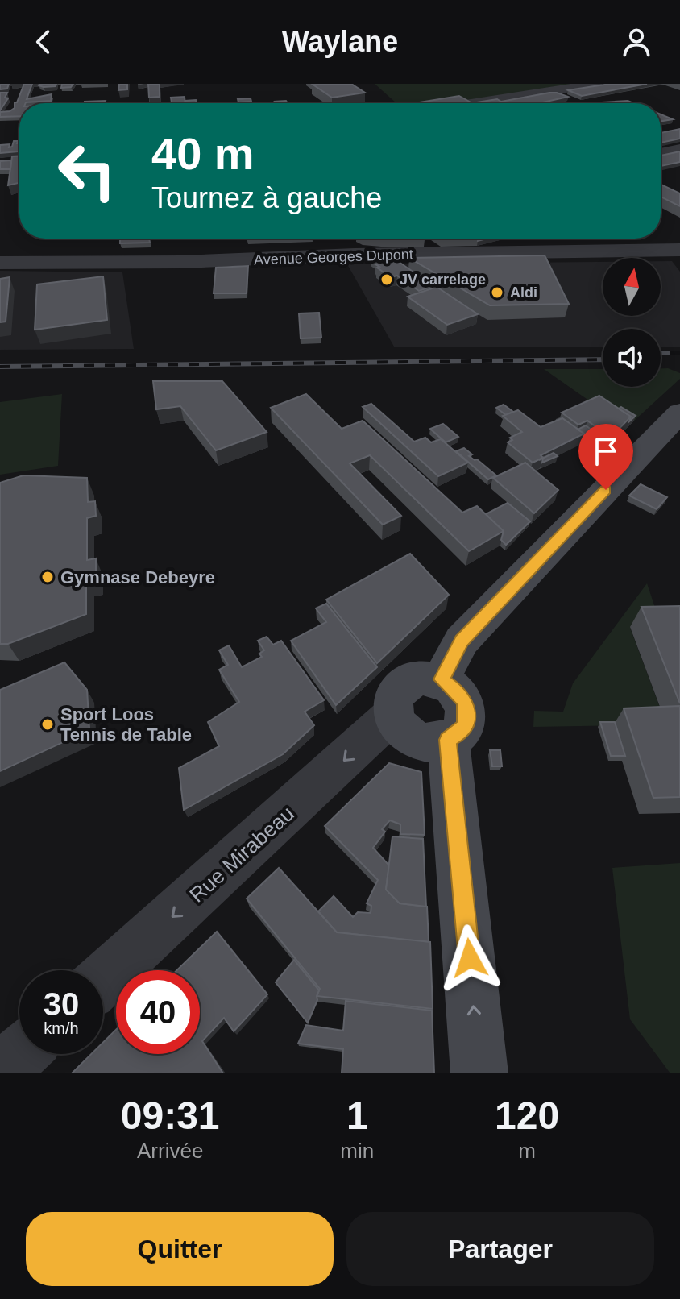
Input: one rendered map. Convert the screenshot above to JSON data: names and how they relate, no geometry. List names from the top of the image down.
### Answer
{
  "streets": {
    "street": ["Avenue Georges Dupont", "Rue Mirabeau"]
  },
  "one_way": ["Rue Mirabeau"],
  "places": [
    "JV carrelage",
    "Aldi",
    "Gymnase Debeyre",
    "Sport Loos Tennis de Table"
  ],
  "north": "top",
  "page": {
    "header": "Waylane",
    "turn": ["40 m", "Tournez à gauche"],
    "speed": "30 km/h",
    "limit": "40",
    "eta": [
      "09:31",
      "Arrivée",
      "1",
      "min",
      "120",
      "m"
    ],
    "buttons": ["Quitter", "Partager"]
  }
}
